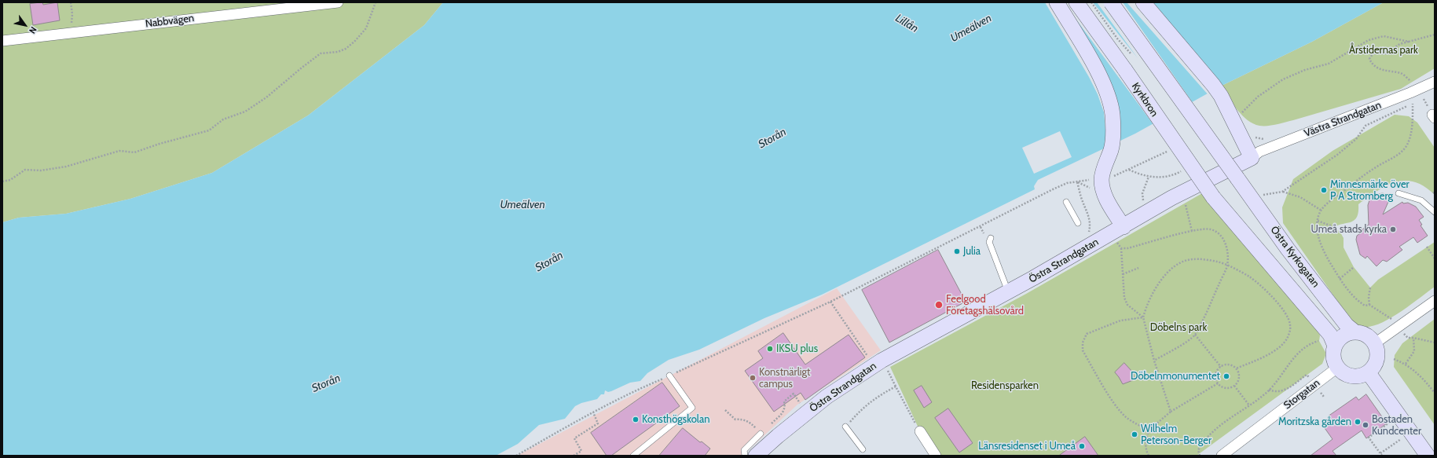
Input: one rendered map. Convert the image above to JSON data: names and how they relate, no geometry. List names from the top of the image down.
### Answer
{
  "streets": {
    "street": [
      "Nabbvägen",
      "Kyrkbron",
      "Västra Strandgatan",
      "Östra Kyrkogatan",
      "Östra Strandgatan",
      "Storgatan"
    ]
  },
  "crossings": [
    ["Kyrkbron", "Östra Kyrkogatan"],
    ["Kyrkbron", "Storgatan"],
    ["Västra Strandgatan", "Östra Strandgatan"],
    ["Östra Kyrkogatan", "Storgatan"]
  ],
  "water": ["Lillån", "Umeälven", "Storån"],
  "parks": ["Årstidernas park", "Döbelns park", "Residensparken"],
  "places": [
    "Minnesmärke över P A Stromberg",
    "Umeå stads kyrka",
    "Julia",
    "Feelgood Företagshälsovård",
    "IKSU plus",
    "Döbelnmonumentet",
    "Konstnärligt campus",
    "Konsthögskolan",
    "Moritzska gården",
    "Bostaden Kundcenter",
    "Wilhelm Peterson-Berger",
    "Länsresidenset i Umeå"
  ],
  "north": "bottom right"
}
